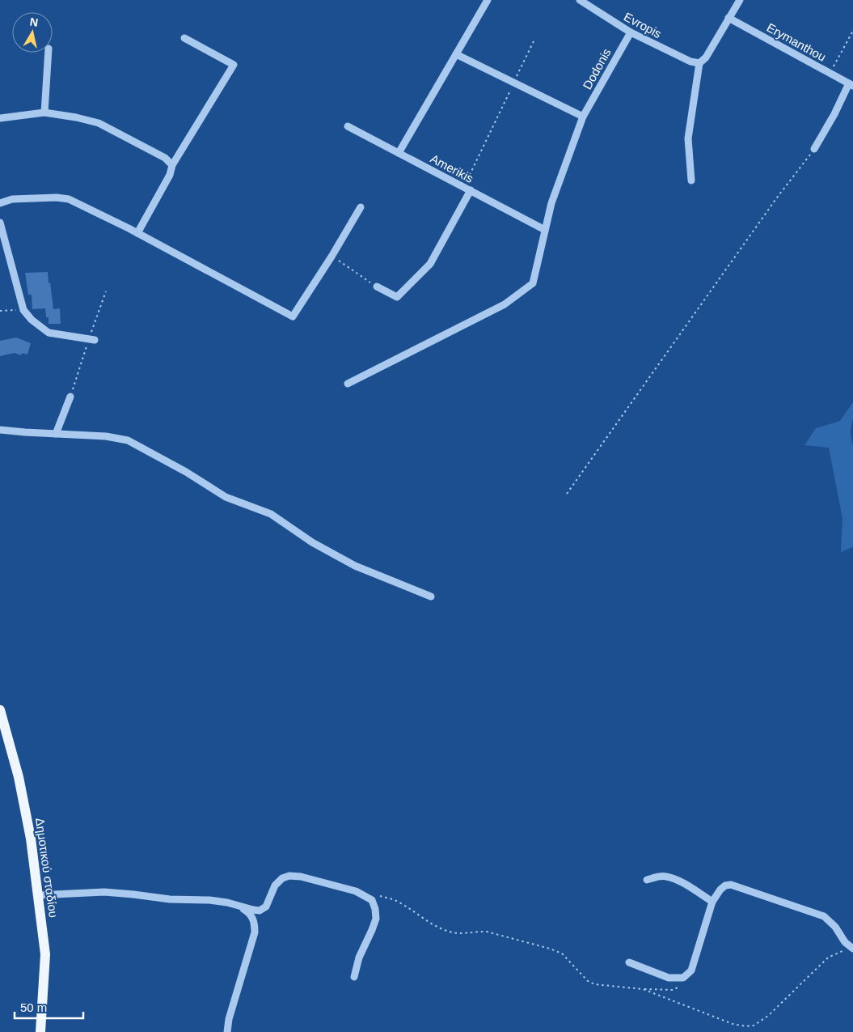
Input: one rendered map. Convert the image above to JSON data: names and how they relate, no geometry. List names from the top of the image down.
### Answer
{
  "streets": {
    "main road": ["Δημοτικού σταδίου"],
    "street": [
      "Evropis",
      "Erymanthou",
      "Dodonis",
      "Amerikis"
    ]
  },
  "crossings": [
    ["Evropis", "Dodonis"],
    ["Dodonis", "Amerikis"]
  ],
  "scale_bar": "50 m",
  "north": "top"
}
